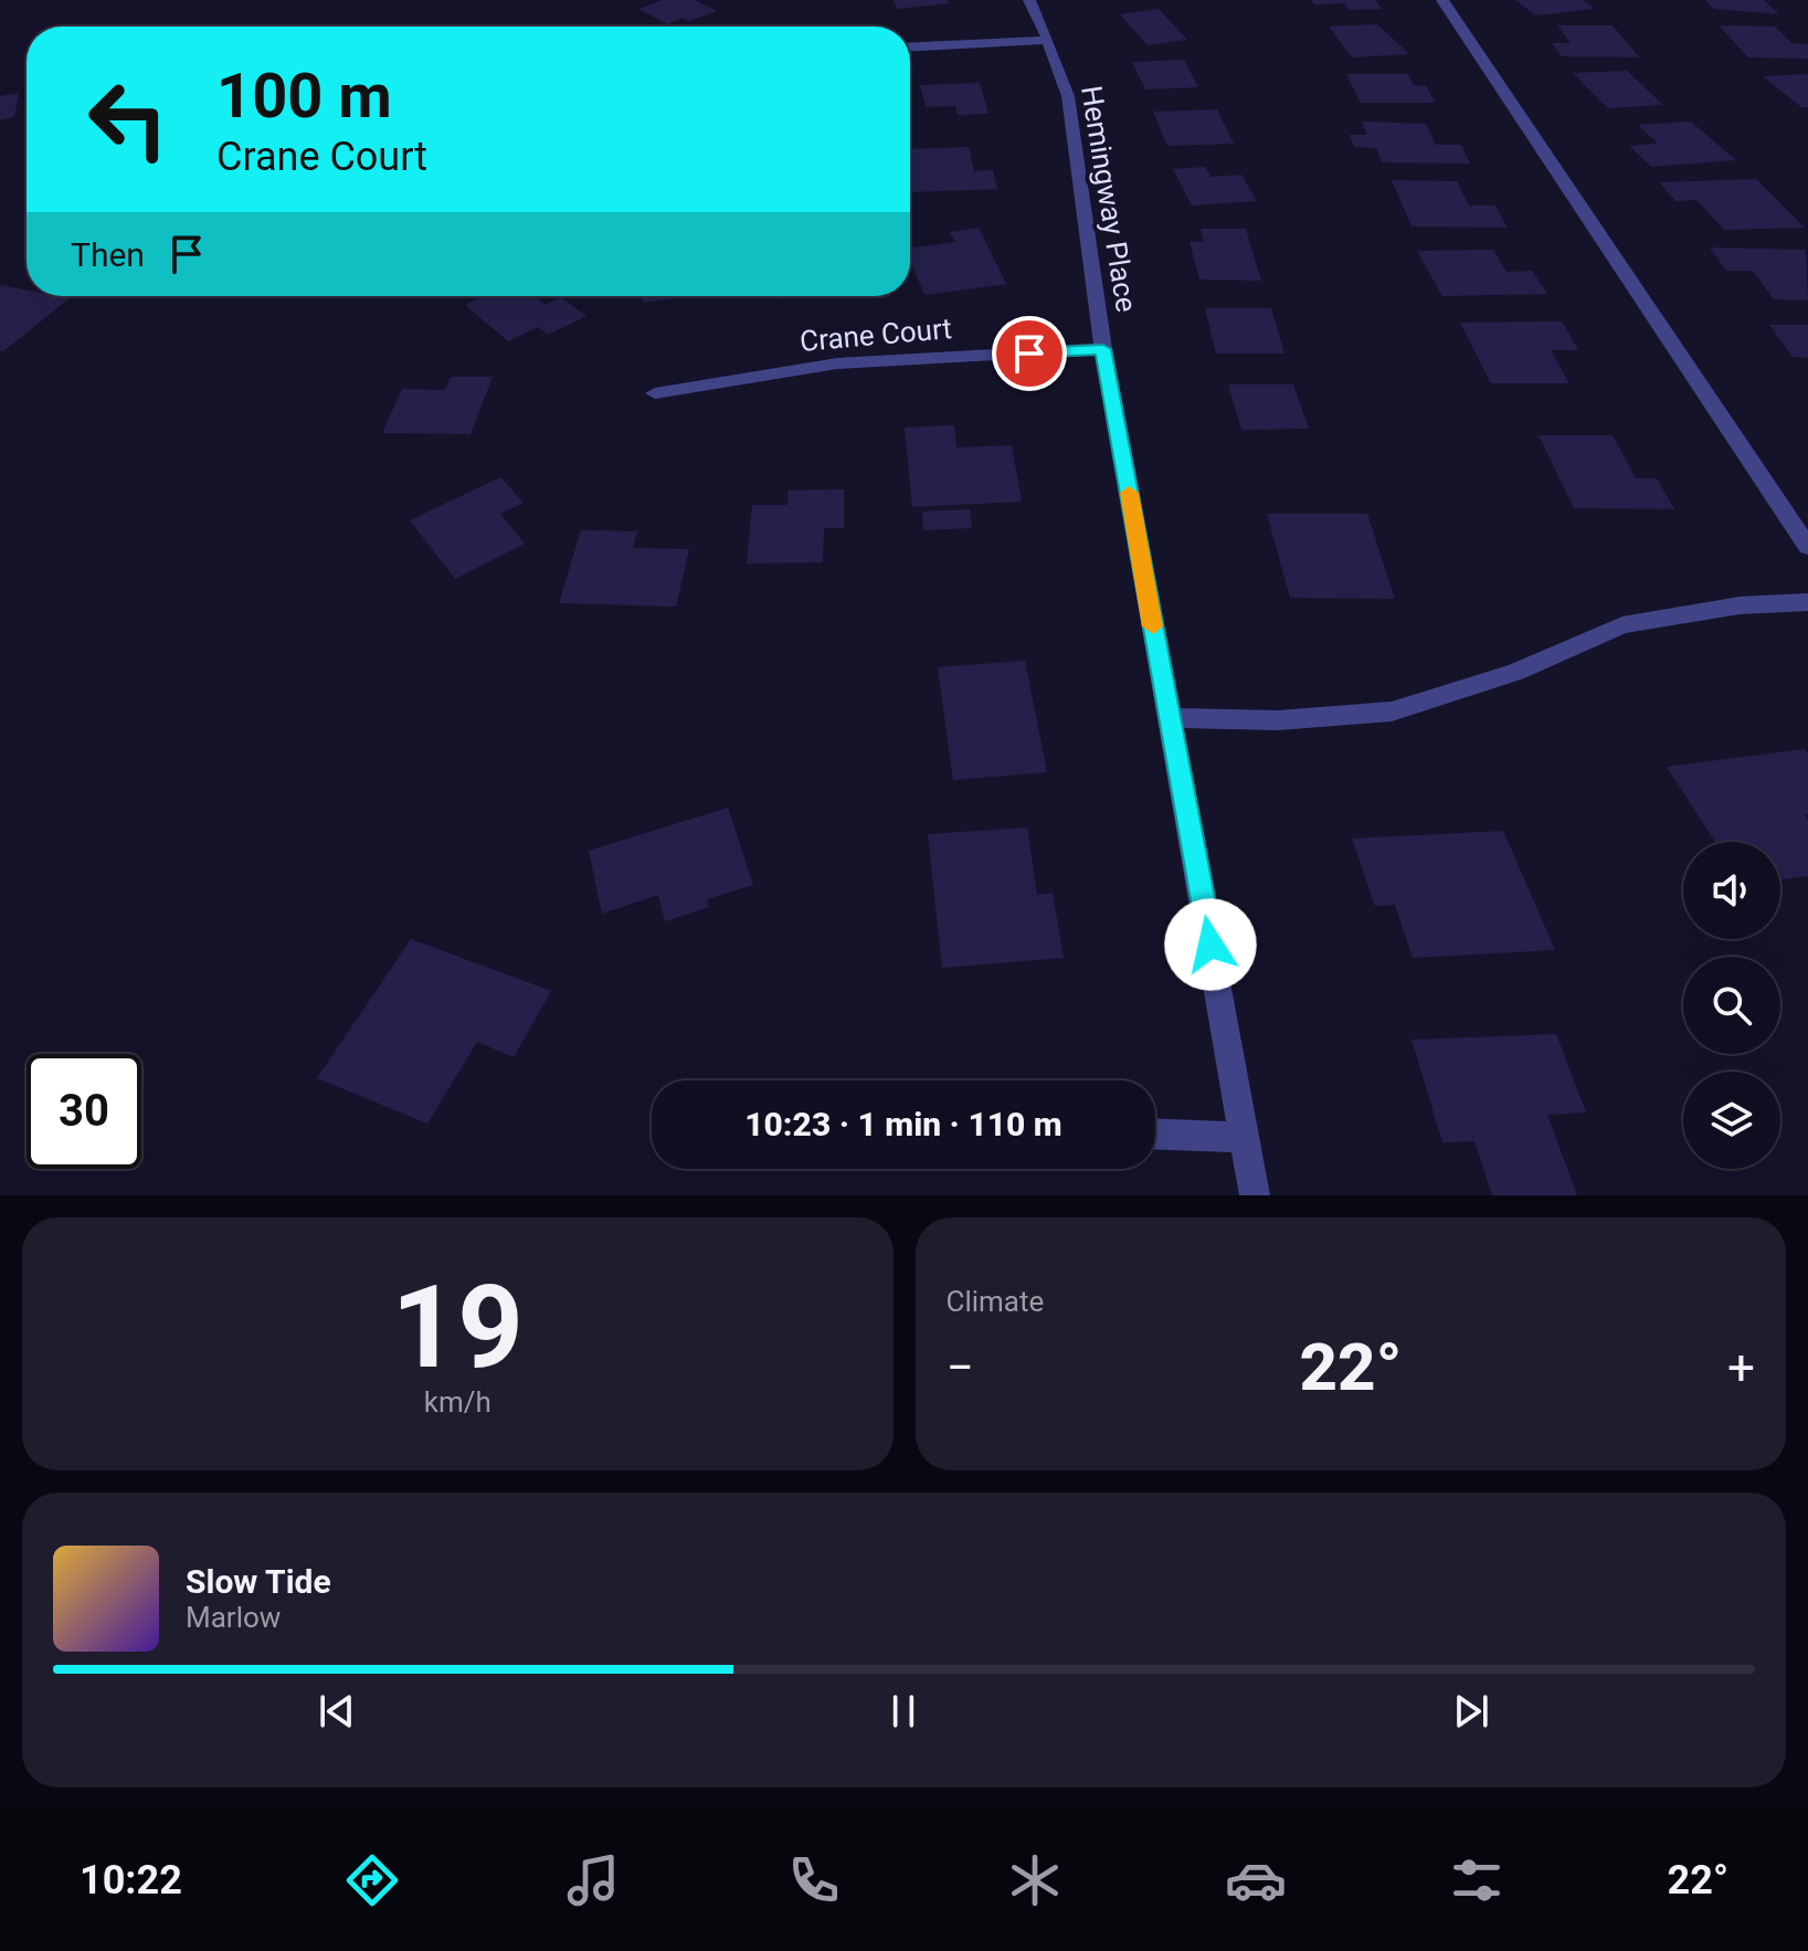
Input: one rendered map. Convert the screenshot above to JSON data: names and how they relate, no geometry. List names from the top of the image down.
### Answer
{
  "streets": {
    "street": ["Hemingway Place", "Crane Court"]
  },
  "crossings": [
    ["Hemingway Place", "Crane Court"]
  ],
  "page": {
    "turn": ["100 m", "Crane Court"],
    "then": "Then",
    "limit": "30",
    "trip": "10:23 · 1 min · 110 m",
    "tile": [
      ["19", "km/h"],
      "Climate"
    ],
    "heat": ["−", "22°", "+"],
    "song": ["Slow Tide", "Marlow"],
    "tabs": ["10:22", "22°"]
  }
}
